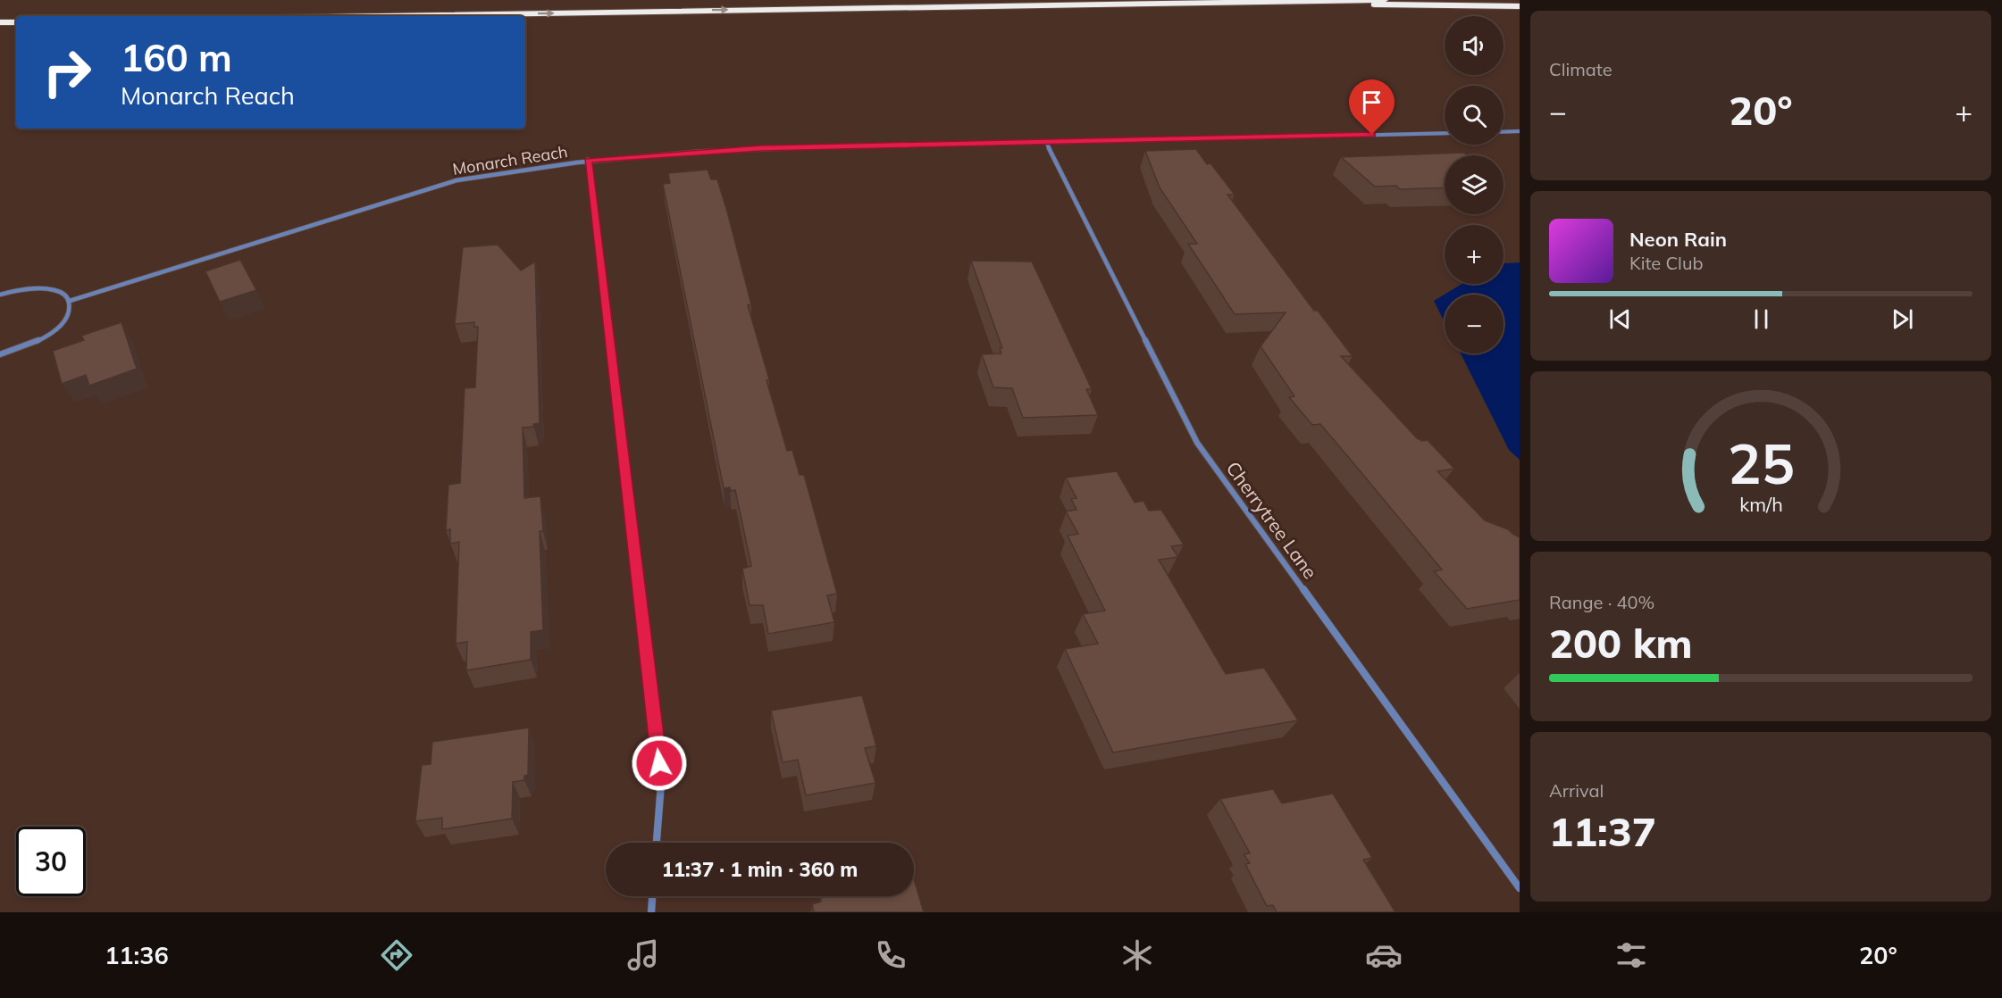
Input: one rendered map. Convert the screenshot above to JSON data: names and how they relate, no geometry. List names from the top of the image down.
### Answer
{
  "streets": {
    "street": ["Monarch Reach", "Cherrytree Lane"]
  },
  "crossings": [
    ["Monarch Reach", "Cherrytree Lane"]
  ],
  "page": {
    "tile": [
      "Climate",
      ["Range · 40%", "200 km"],
      ["Arrival", "11:37"]
    ],
    "map_buttons": ["+", "−"],
    "turn": ["160 m", "Monarch Reach"],
    "heat": ["−", "20°", "+"],
    "song": ["Neon Rain", "Kite Club"],
    "limit": "30",
    "trip": "11:37 · 1 min · 360 m",
    "tabs": ["11:36", "20°"],
    "gauge": ["25", "km/h"]
  }
}
